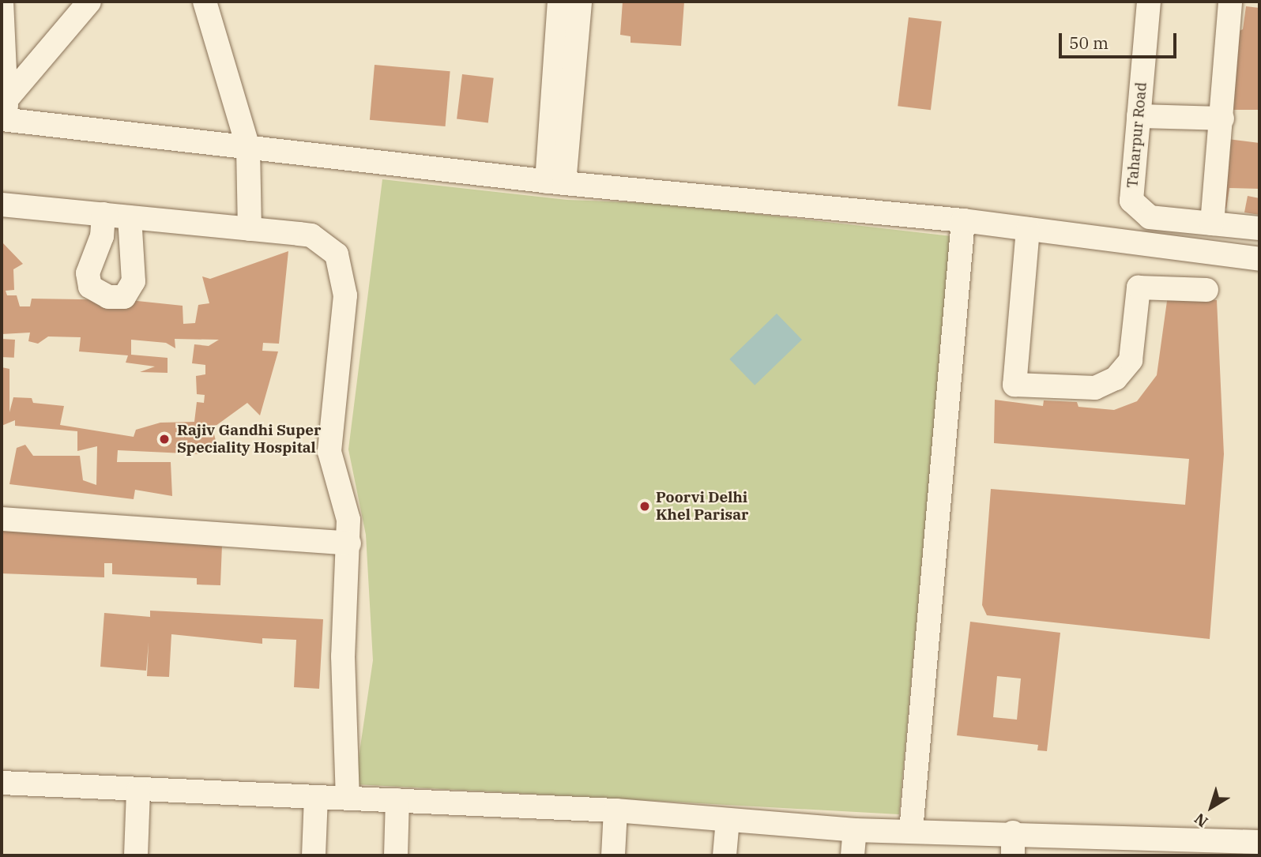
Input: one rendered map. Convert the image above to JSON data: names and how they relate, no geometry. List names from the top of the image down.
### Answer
{
  "streets": {
    "street": ["Taharpur Road"]
  },
  "places": ["Rajiv Gandhi Super Speciality Hospital", "Poorvi Delhi Khel Parisar"],
  "scale_bar": "50 m",
  "north": "bottom left"
}
